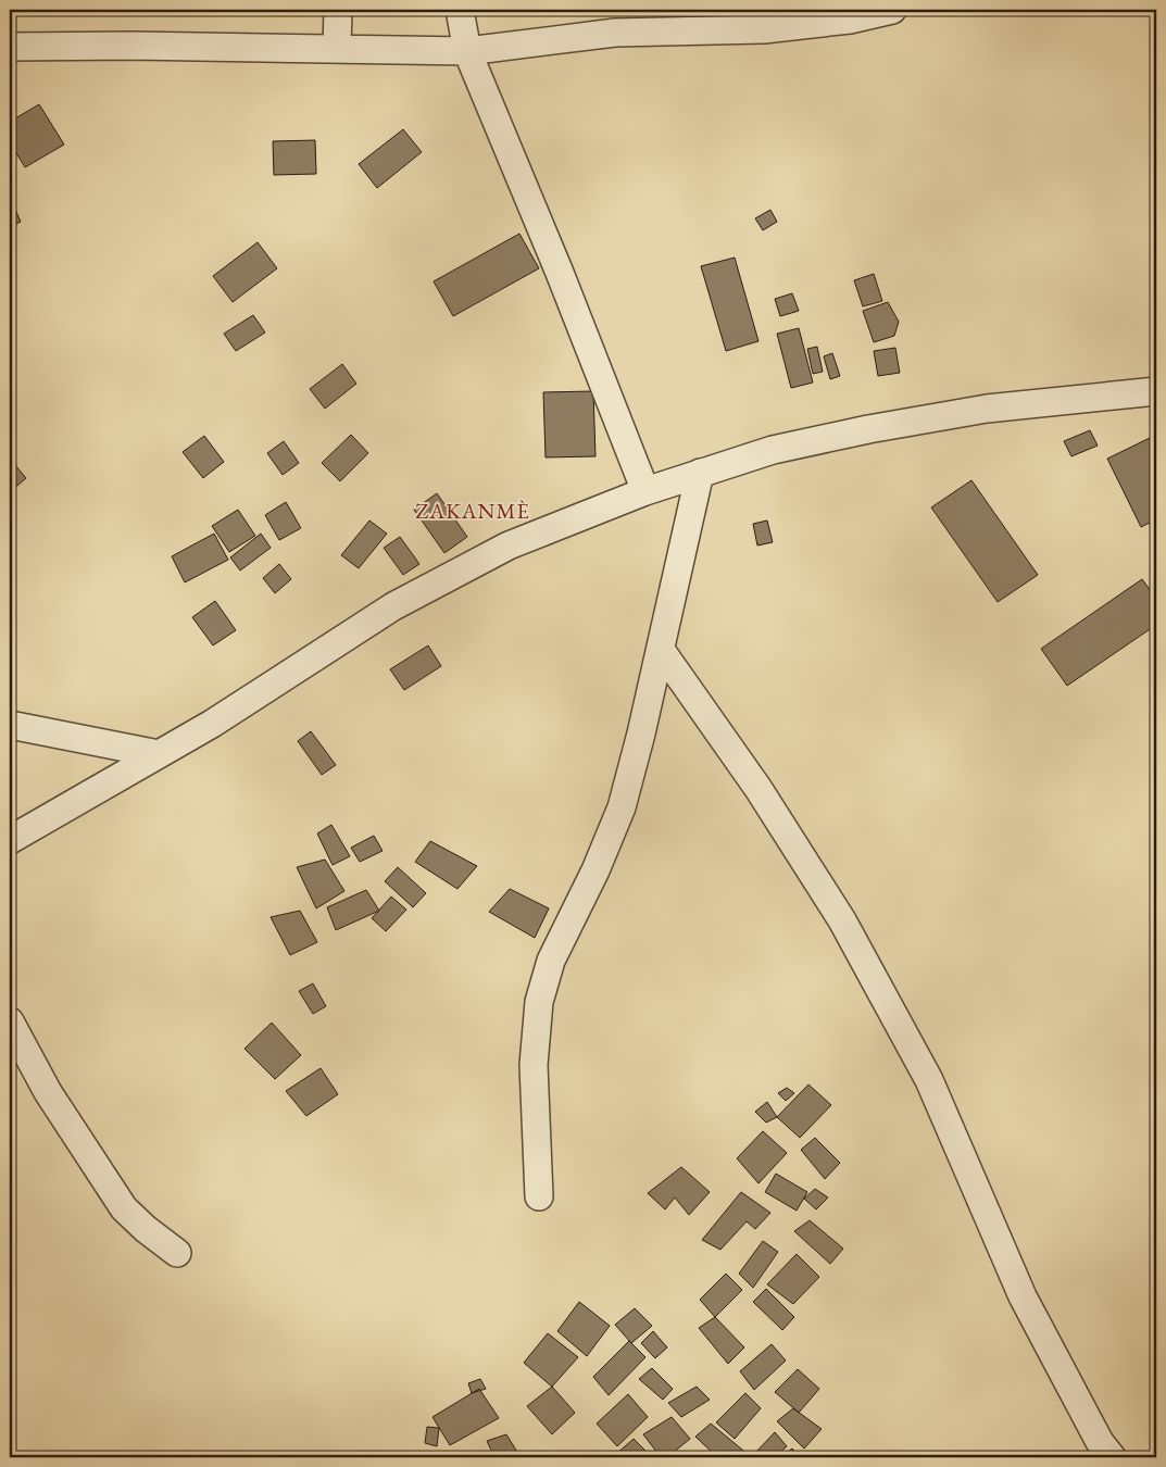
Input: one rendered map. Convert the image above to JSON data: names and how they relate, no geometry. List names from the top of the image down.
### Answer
{
  "districts": ["ZAKANMÈ"]
}
